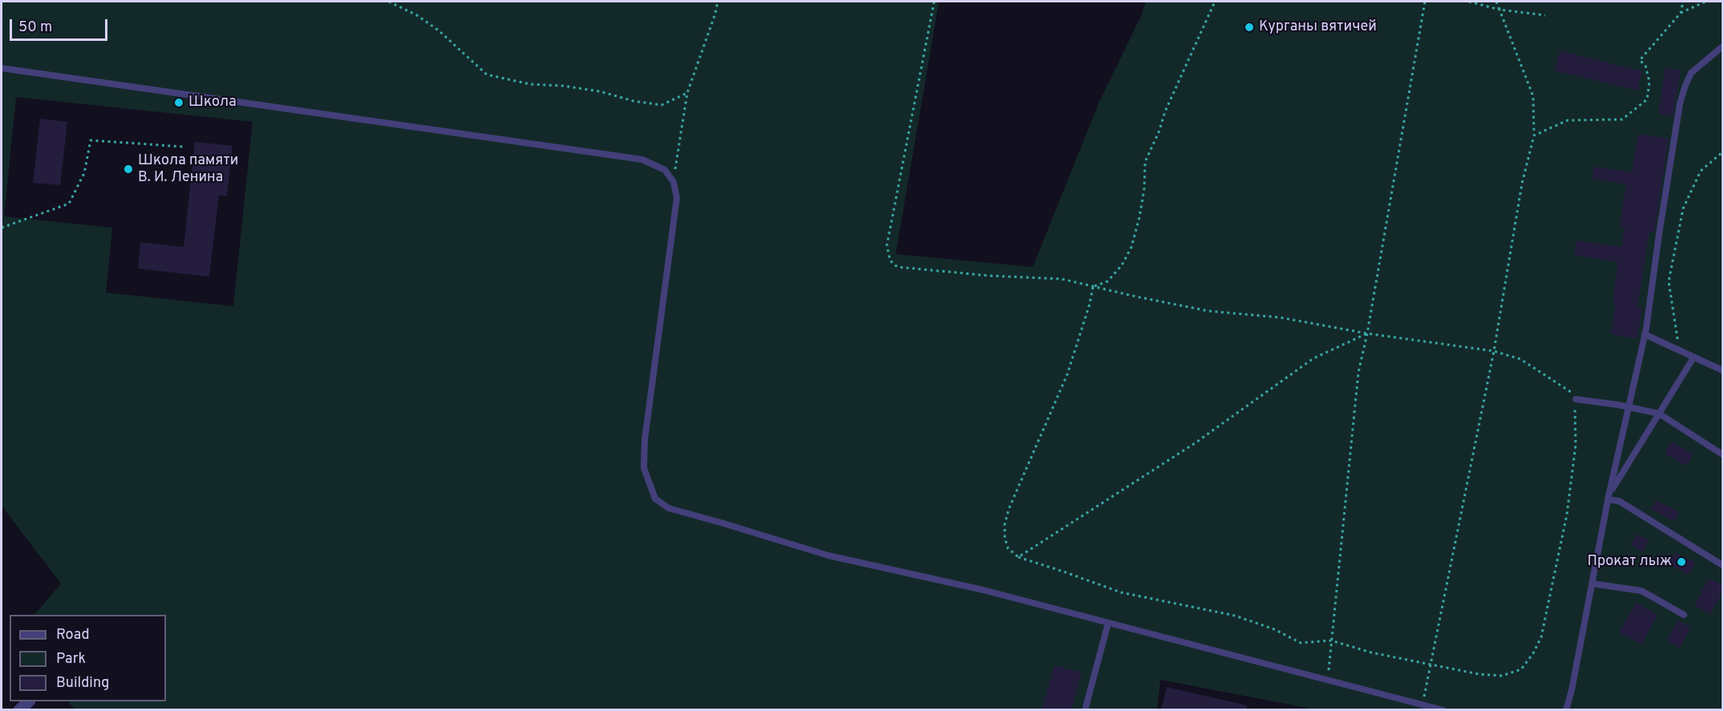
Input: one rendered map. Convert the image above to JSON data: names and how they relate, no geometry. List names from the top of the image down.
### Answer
{
  "places": [
    "Курганы вятичей",
    "Школа",
    "Школа памяти В. И. Ленина",
    "Прокат лыж"
  ],
  "legend": ["Road", "Park", "Building"],
  "scale_bar": "50 m"
}
